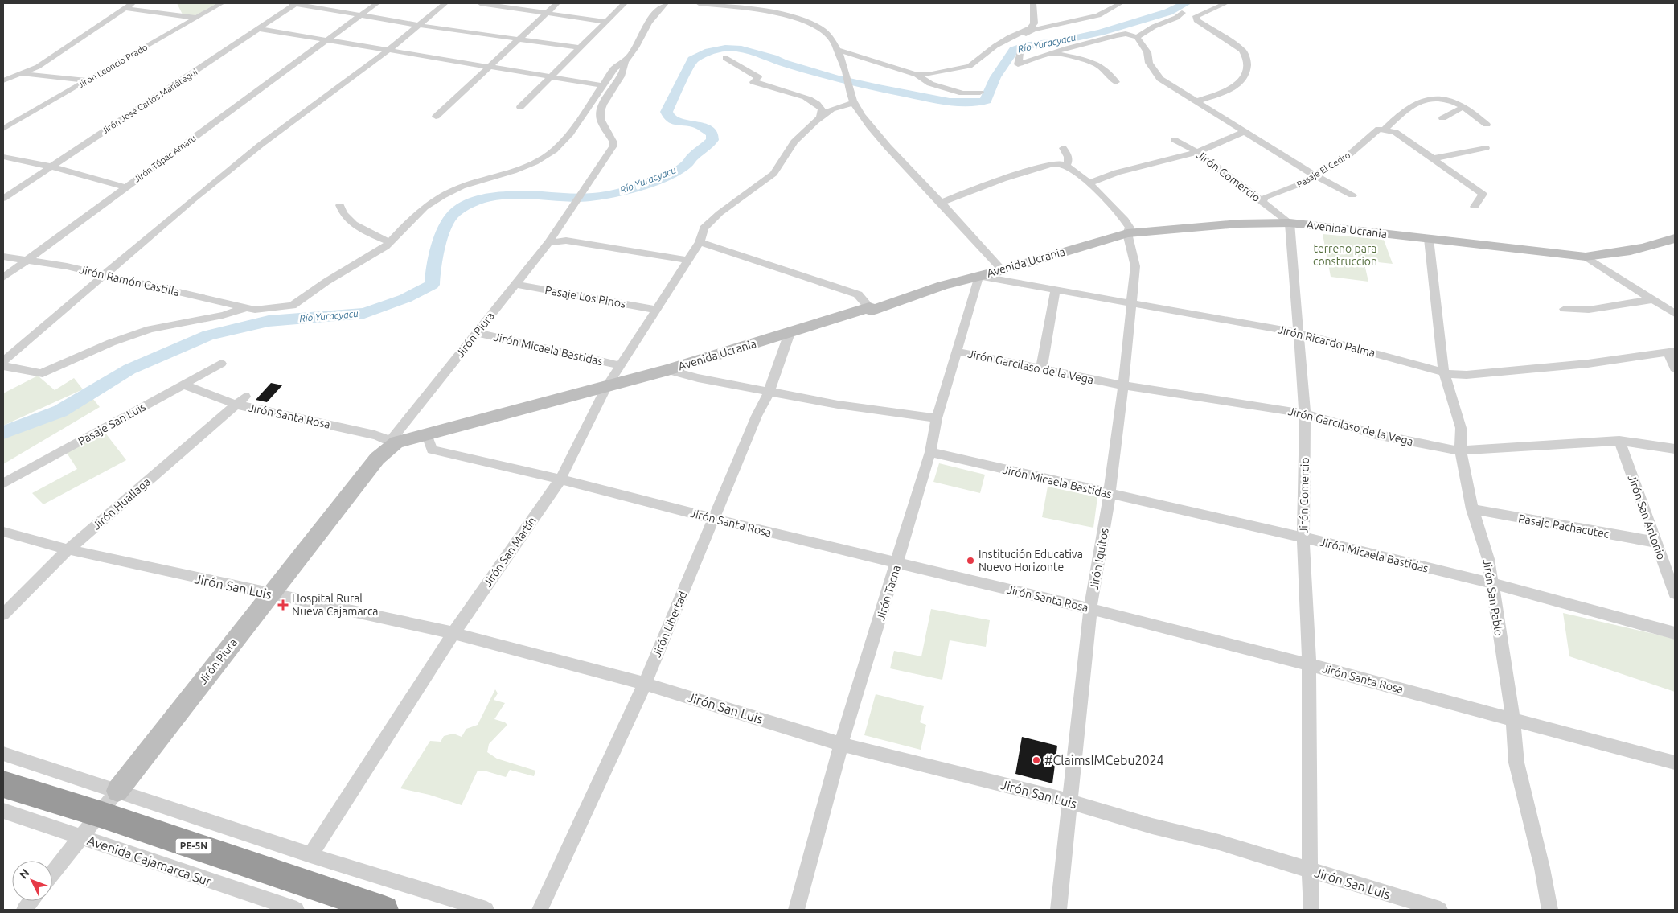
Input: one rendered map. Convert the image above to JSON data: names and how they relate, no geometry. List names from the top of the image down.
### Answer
{
  "streets": {
    "highway": ["PE-5N"],
    "main road": ["Avenida Ucrania", "Jirón Piura"],
    "street": [
      "Jirón Leoncio Prado",
      "Jirón José Carlos Mariátegui",
      "Jirón Túpac Amaru",
      "Pasaje El Cedro",
      "Jirón Comercio",
      "Jirón Ramón Castilla",
      "Pasaje Los Pinos",
      "Jirón Ricardo Palma",
      "Jirón Micaela Bastidas",
      "Jirón Garcilaso de la Vega",
      "Jirón Santa Rosa",
      "Pasaje San Luis",
      "Jirón Huallaga",
      "Jirón San Antonio",
      "Pasaje Pachacutec",
      "Jirón San Martín",
      "Jirón Iquitos",
      "Jirón San Luis",
      "Jirón Tacna",
      "Jirón San Pablo",
      "Jirón Libertad",
      "Avenida Cajamarca Sur"
    ]
  },
  "crossings": [
    ["Jirón Túpac Amaru", "Jirón Ramón Castilla"],
    ["Pasaje El Cedro", "Jirón Comercio"],
    ["Jirón Comercio", "Avenida Ucrania"],
    ["Jirón Comercio", "Jirón Ricardo Palma"],
    ["Jirón Comercio", "Jirón Micaela Bastidas"],
    ["Jirón Comercio", "Jirón Garcilaso de la Vega"],
    ["Jirón Comercio", "Jirón Santa Rosa"],
    ["Jirón Comercio", "Jirón San Luis"],
    ["Avenida Ucrania", "Jirón Piura"],
    ["Avenida Ucrania", "Jirón Ricardo Palma"],
    ["Avenida Ucrania", "Jirón Santa Rosa"],
    ["Avenida Ucrania", "Jirón San Martín"],
    ["Avenida Ucrania", "Jirón Iquitos"],
    ["Avenida Ucrania", "Jirón Tacna"],
    ["Avenida Ucrania", "Jirón San Pablo"],
    ["Avenida Ucrania", "Jirón Libertad"],
    ["Pasaje Los Pinos", "Jirón Piura"],
    ["Pasaje Los Pinos", "Jirón San Martín"],
    ["Jirón Piura", "Jirón Micaela Bastidas"],
    ["Jirón Piura", "Jirón Santa Rosa"],
    ["Jirón Piura", "Jirón San Luis"],
    ["Jirón Piura", "PE-5N"],
    ["Jirón Piura", "Avenida Cajamarca Sur"],
    ["Jirón Ricardo Palma", "Jirón Iquitos"],
    ["Jirón Ricardo Palma", "Jirón Tacna"],
    ["Jirón Ricardo Palma", "Jirón San Pablo"],
    ["Jirón Micaela Bastidas", "Jirón San Martín"],
    ["Jirón Micaela Bastidas", "Jirón Iquitos"],
    ["Jirón Micaela Bastidas", "Jirón Tacna"],
    ["Jirón Micaela Bastidas", "Jirón San Pablo"],
    ["Jirón Garcilaso de la Vega", "Jirón San Antonio"],
    ["Jirón Garcilaso de la Vega", "Jirón Iquitos"],
    ["Jirón Garcilaso de la Vega", "Jirón Tacna"],
    ["Jirón Garcilaso de la Vega", "Jirón San Pablo"],
    ["Jirón Santa Rosa", "Pasaje San Luis"],
    ["Jirón Santa Rosa", "Jirón Huallaga"],
    ["Jirón Santa Rosa", "Jirón San Martín"],
    ["Jirón Santa Rosa", "Jirón Iquitos"],
    ["Jirón Santa Rosa", "Jirón Tacna"],
    ["Jirón Santa Rosa", "Jirón San Pablo"],
    ["Jirón Santa Rosa", "Jirón Libertad"],
    ["Jirón Huallaga", "Jirón San Luis"],
    ["Jirón San Antonio", "Pasaje Pachacutec"],
    ["Pasaje Pachacutec", "Jirón San Pablo"],
    ["Jirón San Martín", "Jirón San Luis"],
    ["Jirón Iquitos", "Jirón San Luis"],
    ["Jirón San Luis", "Jirón Tacna"],
    ["Jirón San Luis", "Jirón Libertad"]
  ],
  "water": ["Río Yuracyacu"],
  "parks": ["terreno para construccion"],
  "places": {
    "other": ["Institución Educativa Nuevo Horizonte", "#ClaimsIMCebu2024"],
    "health": ["Hospital Rural Nueva Cajamarca"]
  },
  "north": "top left"
}
